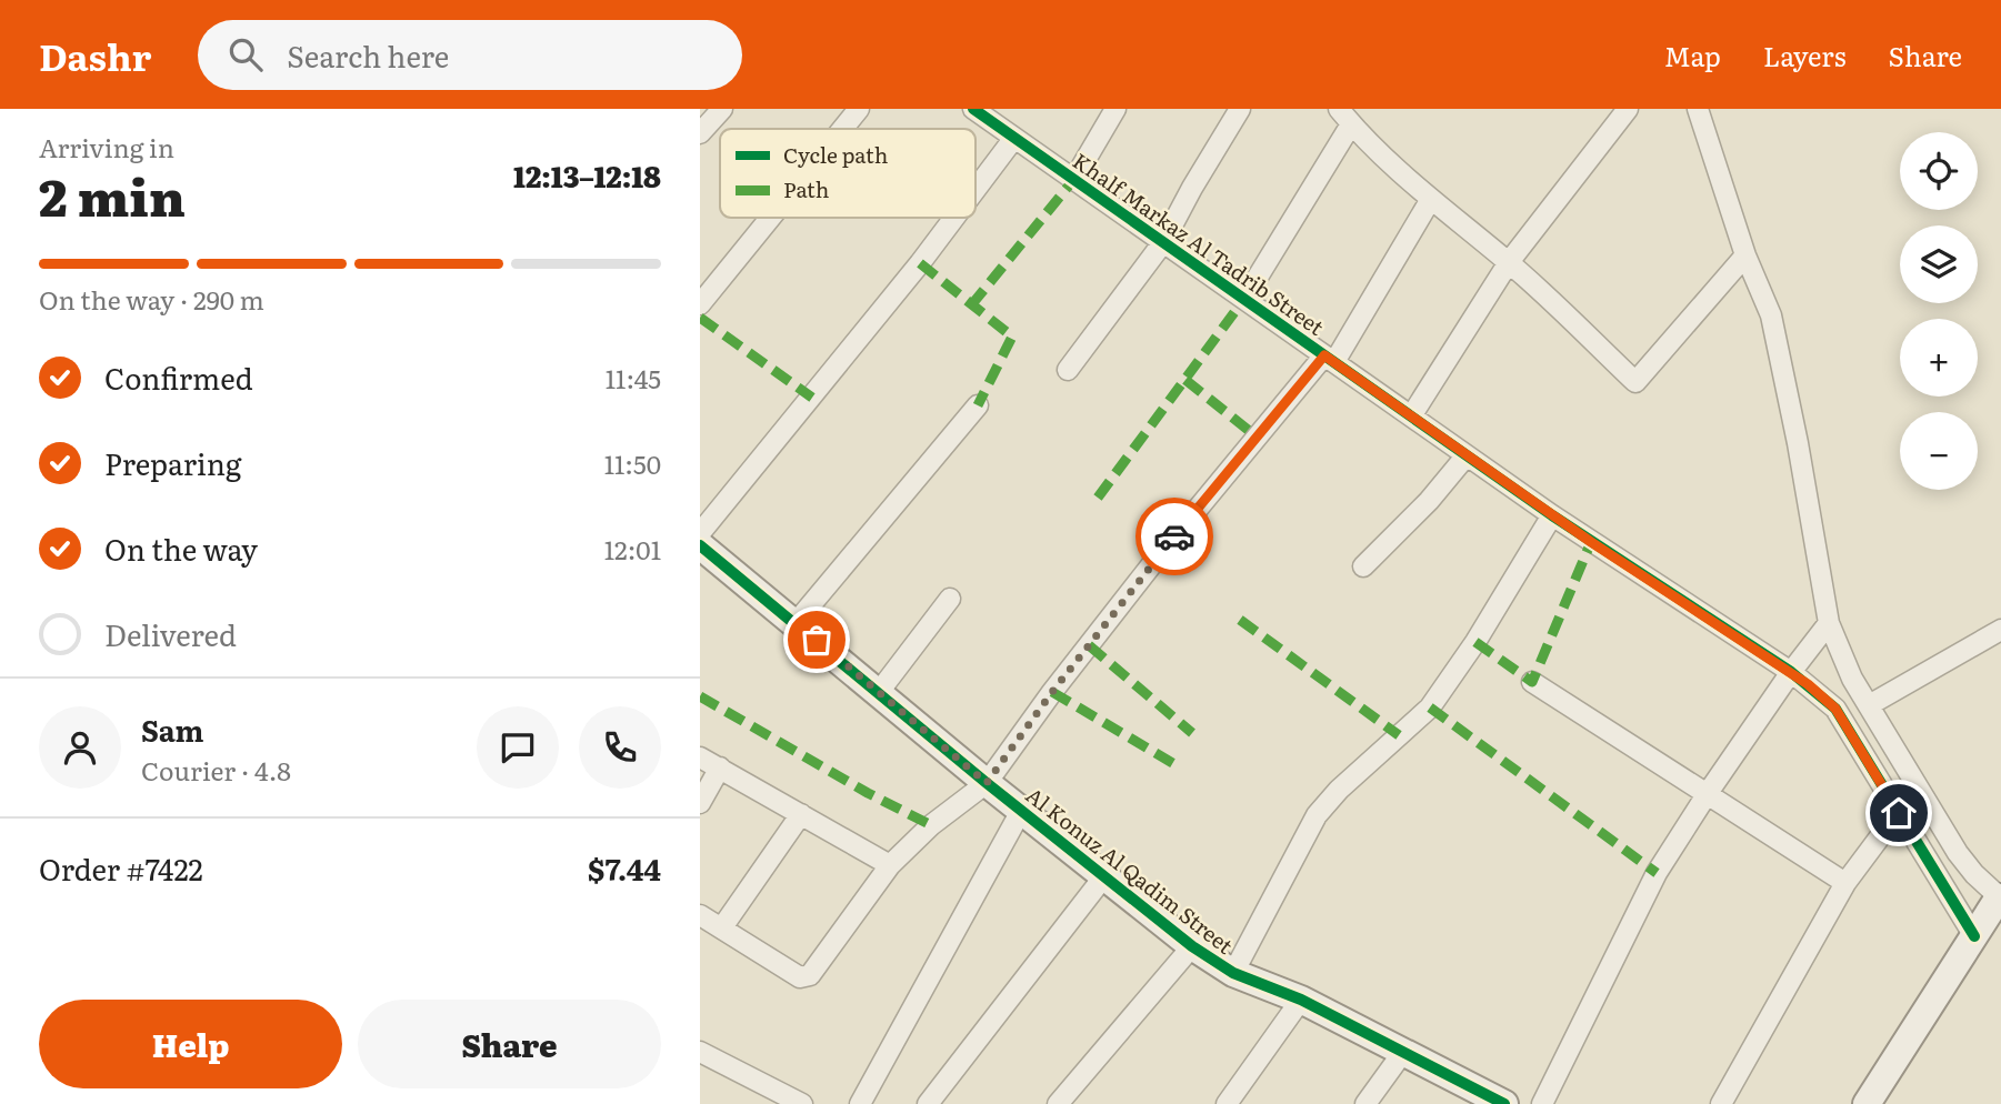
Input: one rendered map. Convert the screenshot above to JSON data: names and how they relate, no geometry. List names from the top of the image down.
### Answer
{
  "streets": {
    "street": ["Khalf Markaz Al Tadrib Street", "Al Konuz Al Qadim Street"]
  },
  "legend": ["Cycle path", "Path"],
  "page": {
    "header": "Dashr",
    "search": "Search here",
    "nav": ["Map", "Layers", "Share"],
    "heading": ["2 min", "Arriving in", "12:13–12:18"],
    "panel": [
      "Sam",
      "Courier · 4.8",
      "Order #7422",
      "$7.44"
    ],
    "map_buttons": ["+", "−"],
    "bar": "On the way · 290 m",
    "list": [
      ["Confirmed", "11:45"],
      ["Preparing", "11:50"],
      ["On the way", "12:01"],
      "Delivered"
    ],
    "buttons": ["Help", "Share"]
  }
}
